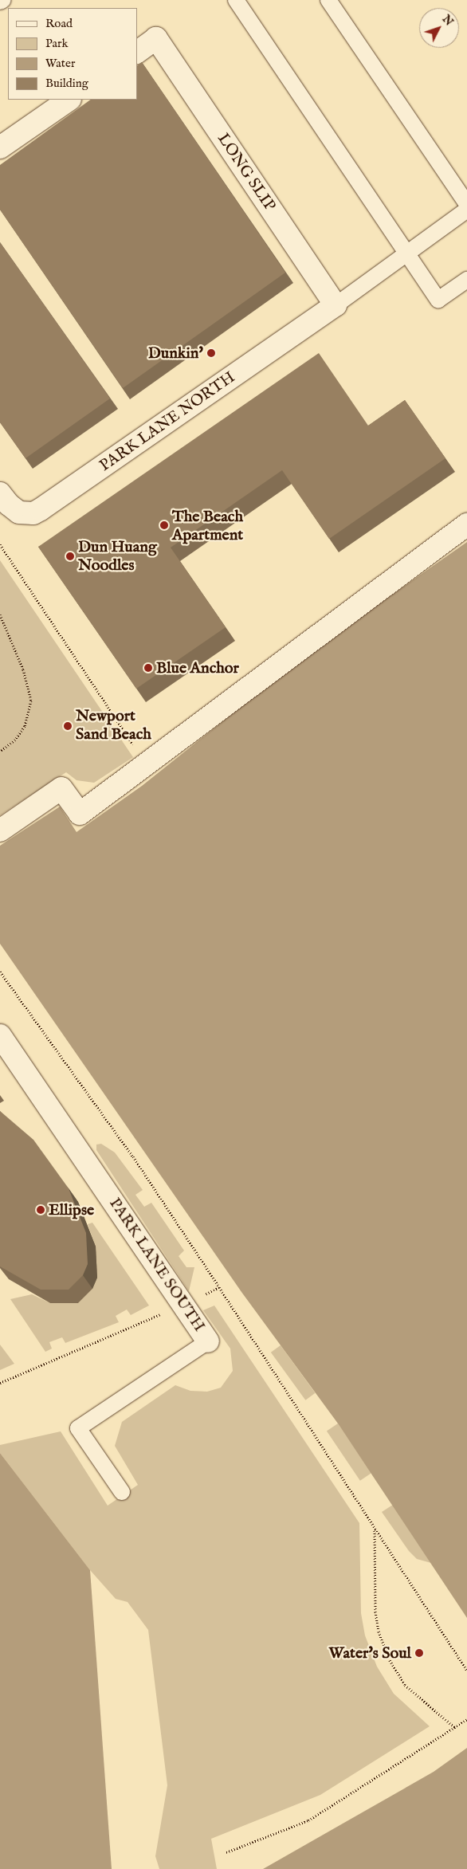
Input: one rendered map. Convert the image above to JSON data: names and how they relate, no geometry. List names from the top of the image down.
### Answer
{
  "streets": {
    "street": ["LONG SLIP", "PARK LANE NORTH", "PARK LANE SOUTH"]
  },
  "crossings": [
    ["LONG SLIP", "PARK LANE NORTH"]
  ],
  "places": [
    "Dunkin'",
    "The Beach Apartment",
    "Dun Huang Noodles",
    "Blue Anchor",
    "Newport Sand Beach",
    "Ellipse",
    "Water's Soul"
  ],
  "legend": [
    "Road",
    "Park",
    "Water",
    "Building"
  ],
  "north": "top right"
}
